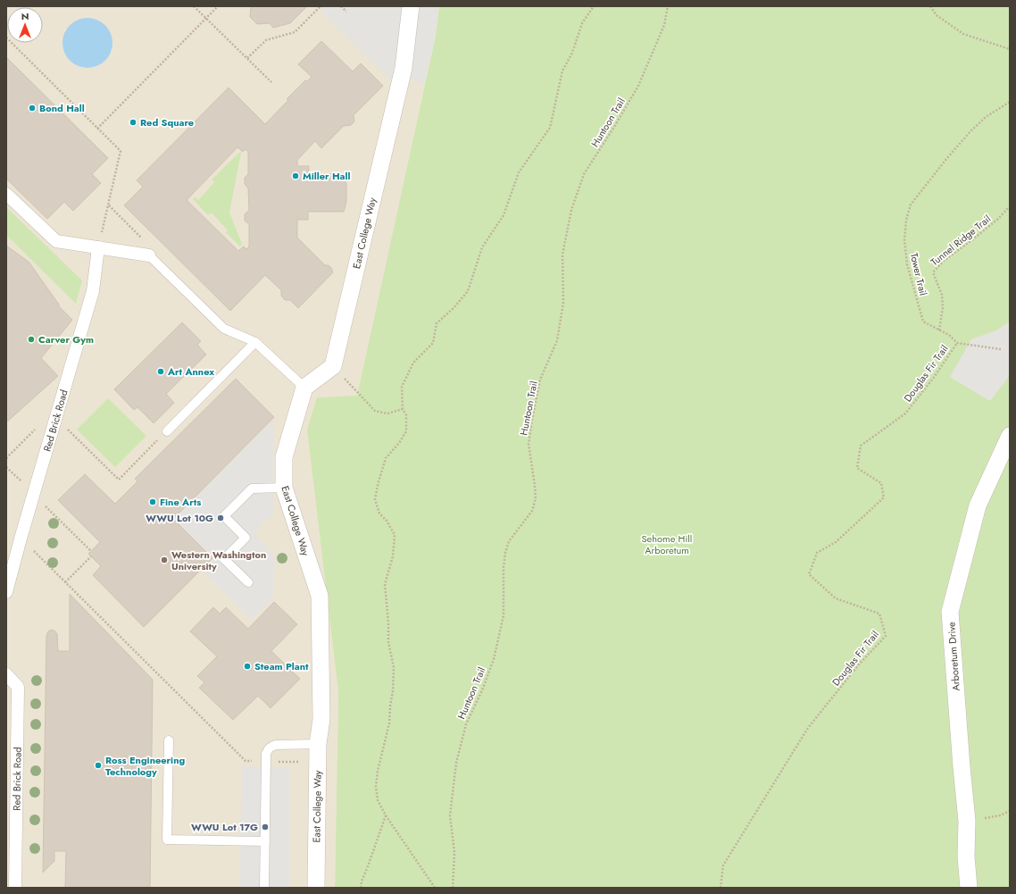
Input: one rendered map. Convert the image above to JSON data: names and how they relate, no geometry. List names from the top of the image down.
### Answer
{
  "streets": {
    "street": ["East College Way", "Red Brick Road", "Arboretum Drive"],
    "path": [
      "Huntoon Trail",
      "Tunnel Ridge Trail",
      "Tower Trail",
      "Douglas Fir Trail"
    ]
  },
  "crossings": [
    ["Tunnel Ridge Trail", "Tower Trail"],
    ["Tower Trail", "Douglas Fir Trail"]
  ],
  "parks": ["Sehome Hill Arboretum"],
  "places": [
    "Bond Hall",
    "Red Square",
    "Miller Hall",
    "Carver Gym",
    "Art Annex",
    "Fine Arts",
    "WWU Lot 10G",
    "Western Washington University",
    "Steam Plant",
    "Ross Engineering Technology",
    "WWU Lot 17G"
  ],
  "north": "top"
}
